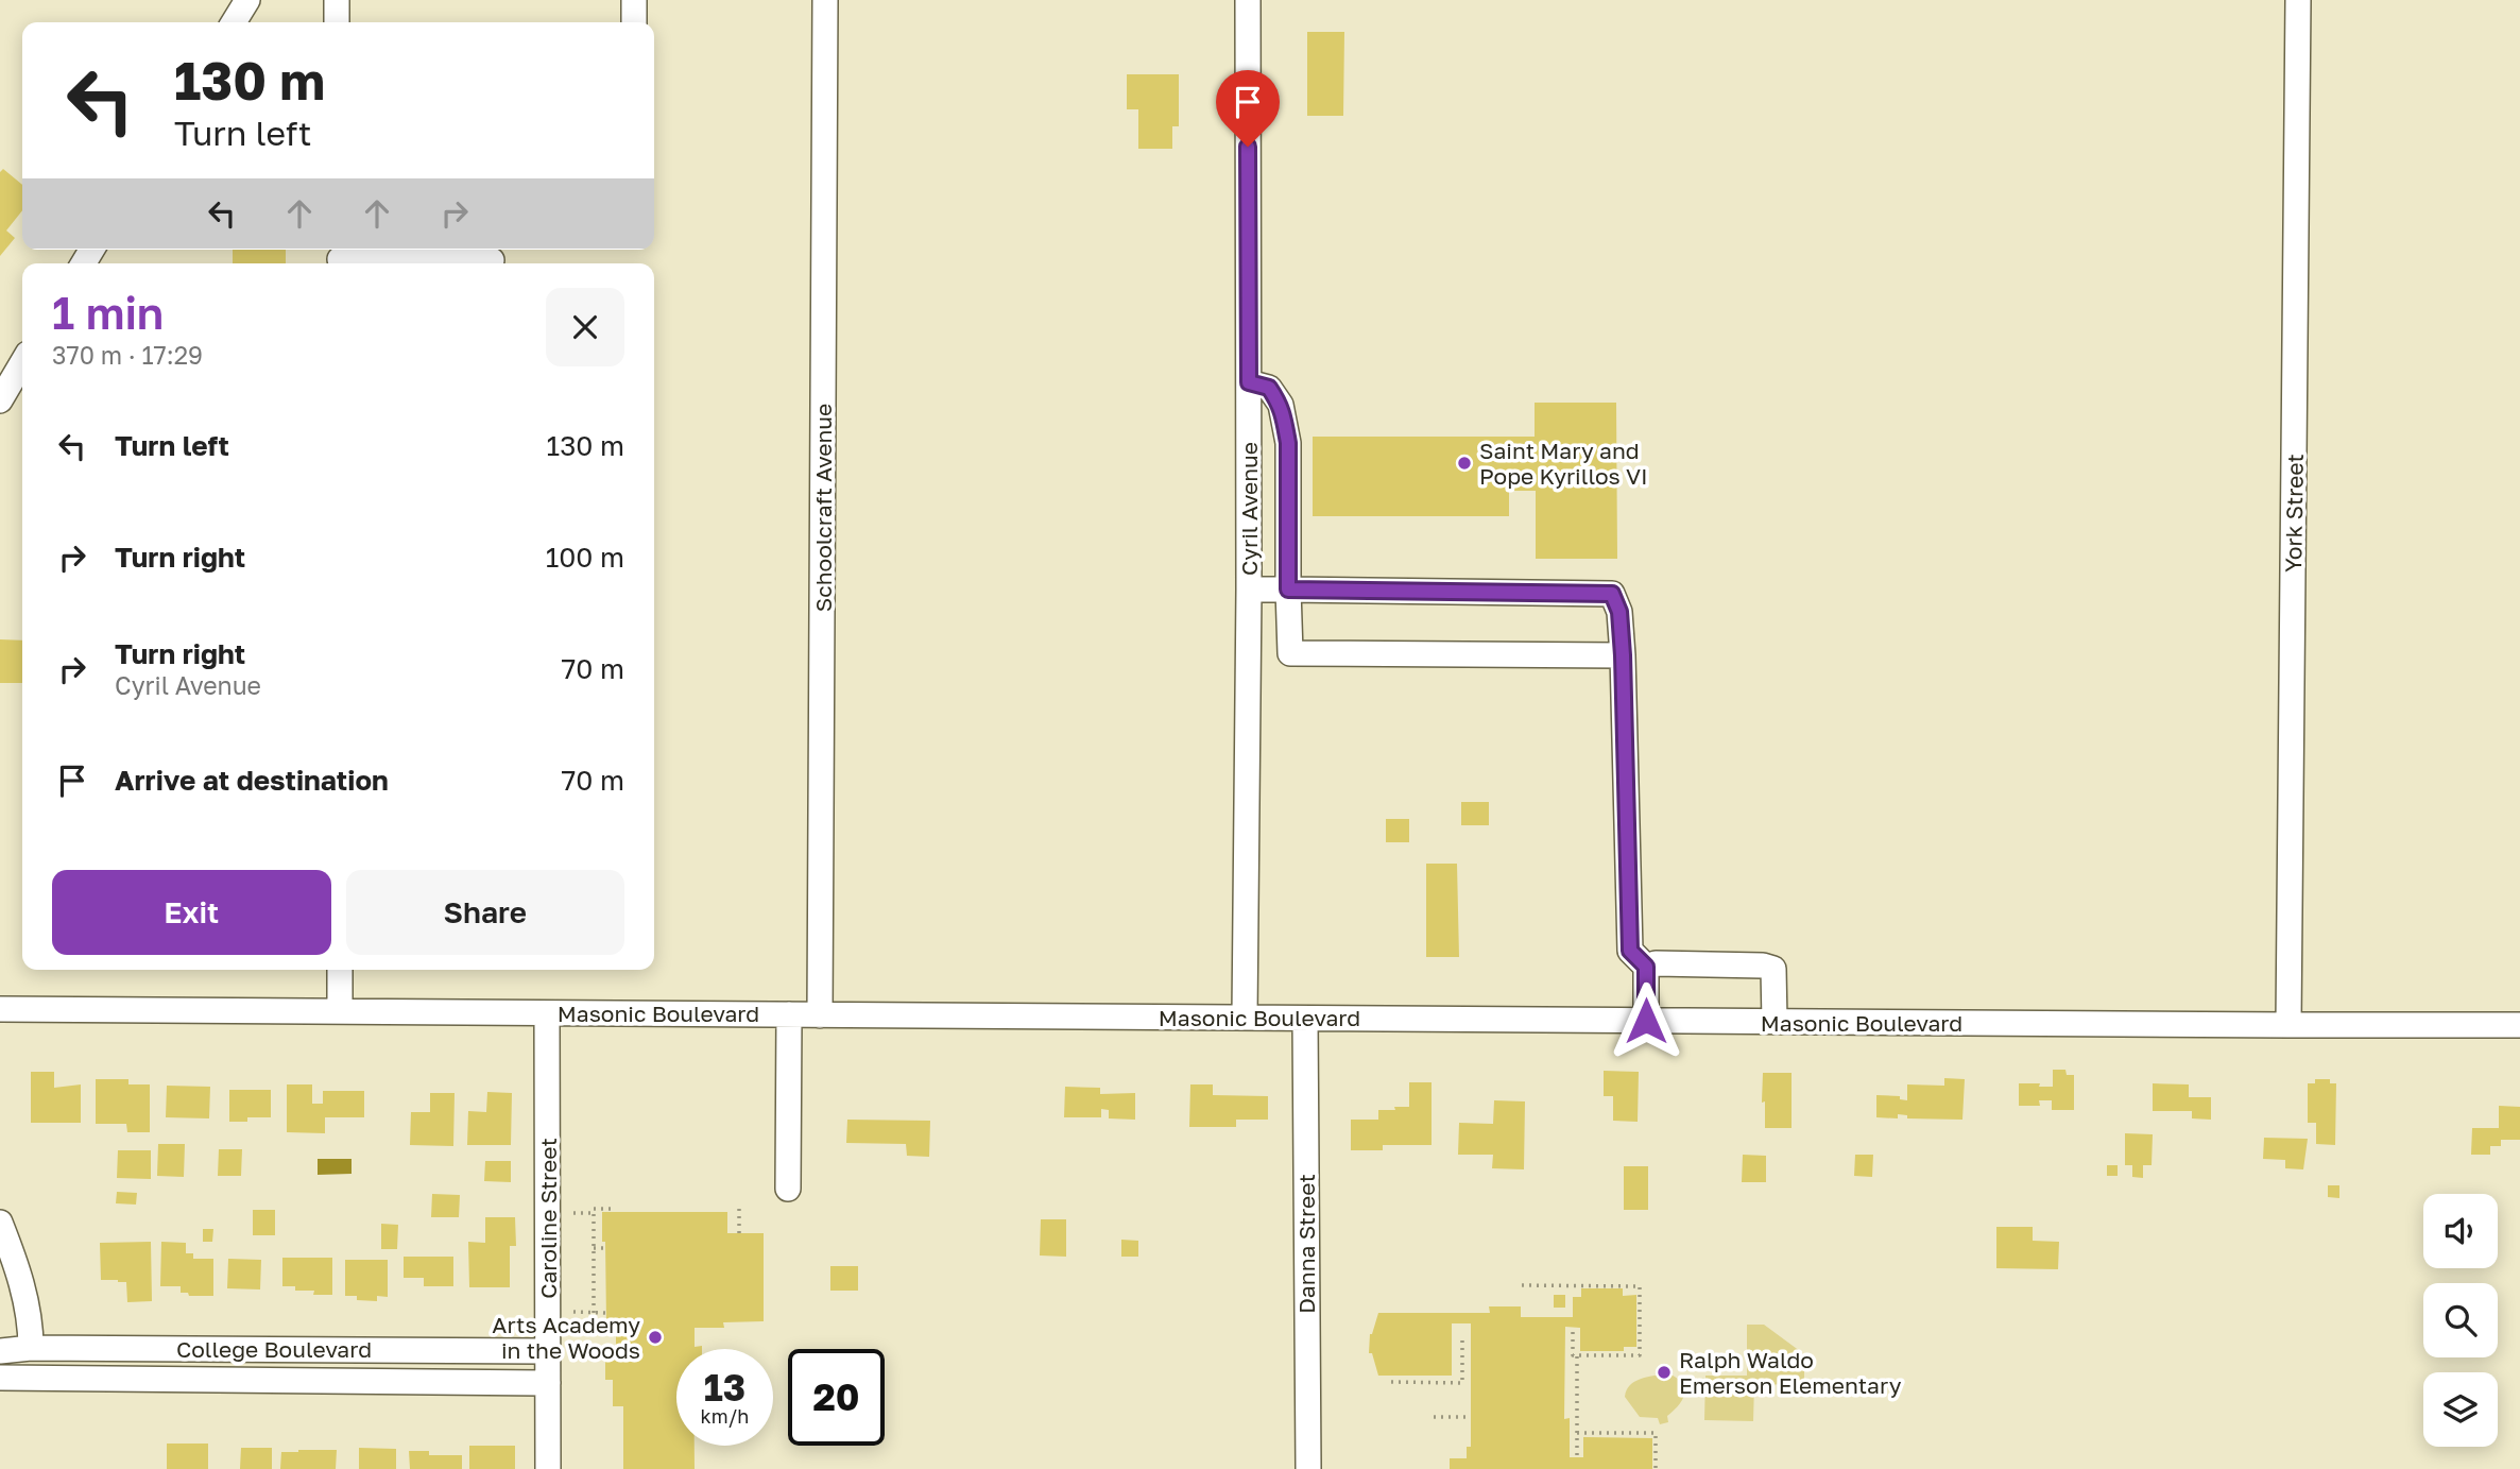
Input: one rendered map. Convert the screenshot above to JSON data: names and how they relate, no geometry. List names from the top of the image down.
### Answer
{
  "streets": {
    "street": [
      "Schoolcraft Avenue",
      "Cyril Avenue",
      "York Street",
      "Masonic Boulevard",
      "Caroline Street",
      "Danna Street",
      "College Boulevard"
    ]
  },
  "crossings": [
    ["Schoolcraft Avenue", "Masonic Boulevard"],
    ["Cyril Avenue", "Masonic Boulevard"],
    ["York Street", "Masonic Boulevard"],
    ["Masonic Boulevard", "Caroline Street"],
    ["Masonic Boulevard", "Danna Street"],
    ["Caroline Street", "College Boulevard"]
  ],
  "places": ["Saint Mary and Pope Kyrillos VI", "Arts Academy in the Woods", "Ralph Waldo Emerson Elementary"],
  "page": {
    "turn": ["130 m", "Turn left"],
    "heading": ["1 min", "370 m · 17:29"],
    "list": [
      {
        "name": "Turn left",
        "value": "130 m"
      },
      {
        "name": "Turn right",
        "value": "100 m"
      },
      {
        "name": "Turn right",
        "note": "Cyril Avenue",
        "value": "70 m"
      },
      {
        "name": "Arrive at destination",
        "value": "70 m"
      }
    ],
    "buttons": ["Exit", "Share"],
    "speed": "13 km/h",
    "limit": "20"
  }
}
